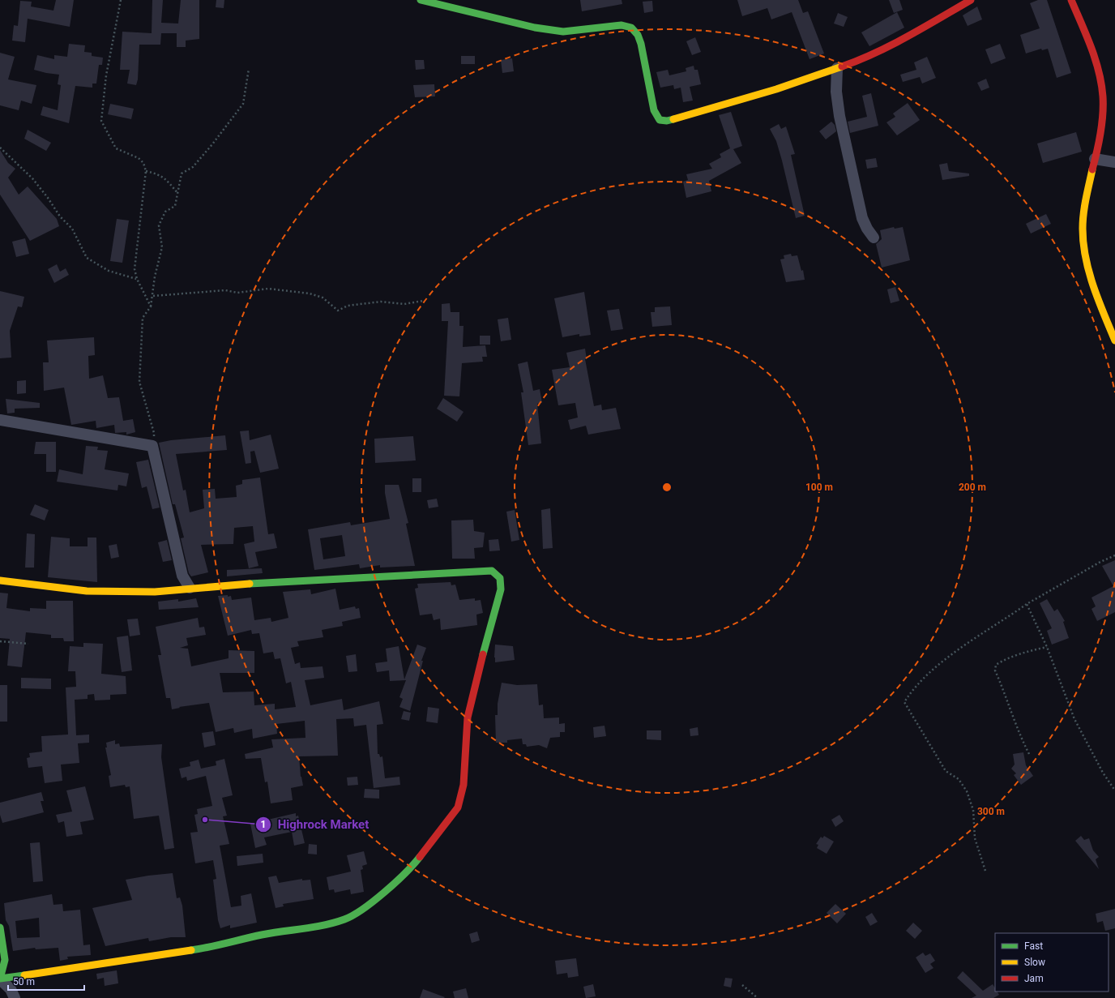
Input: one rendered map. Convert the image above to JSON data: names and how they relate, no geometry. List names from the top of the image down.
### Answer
{
  "places": ["Highrock Market"],
  "legend": ["Fast", "Slow", "Jam"],
  "scale_bar": "50 m",
  "rings": ["100 m", "200 m", "300 m"]
}
